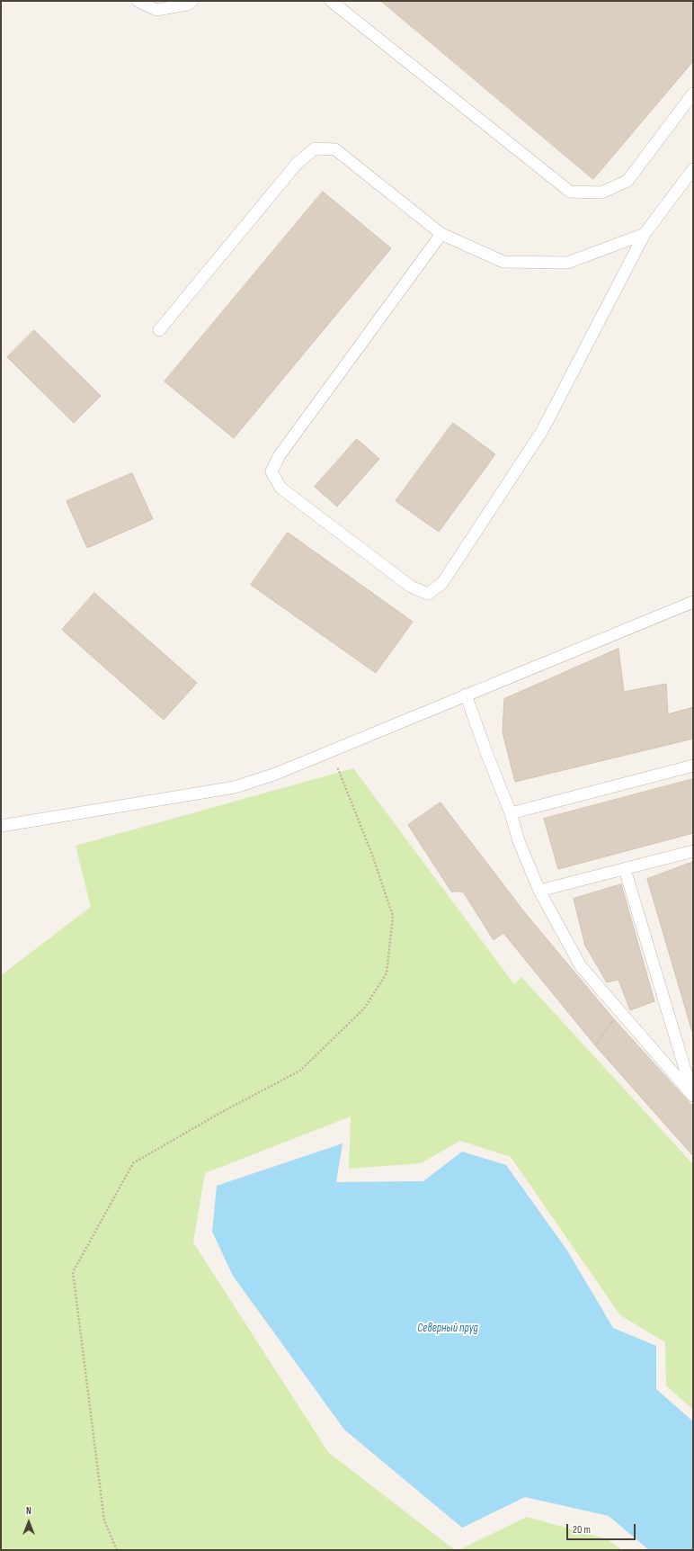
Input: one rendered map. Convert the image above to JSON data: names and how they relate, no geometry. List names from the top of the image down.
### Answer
{
  "water": ["Северный пруд"],
  "scale_bar": "20 m",
  "north": "top"
}
